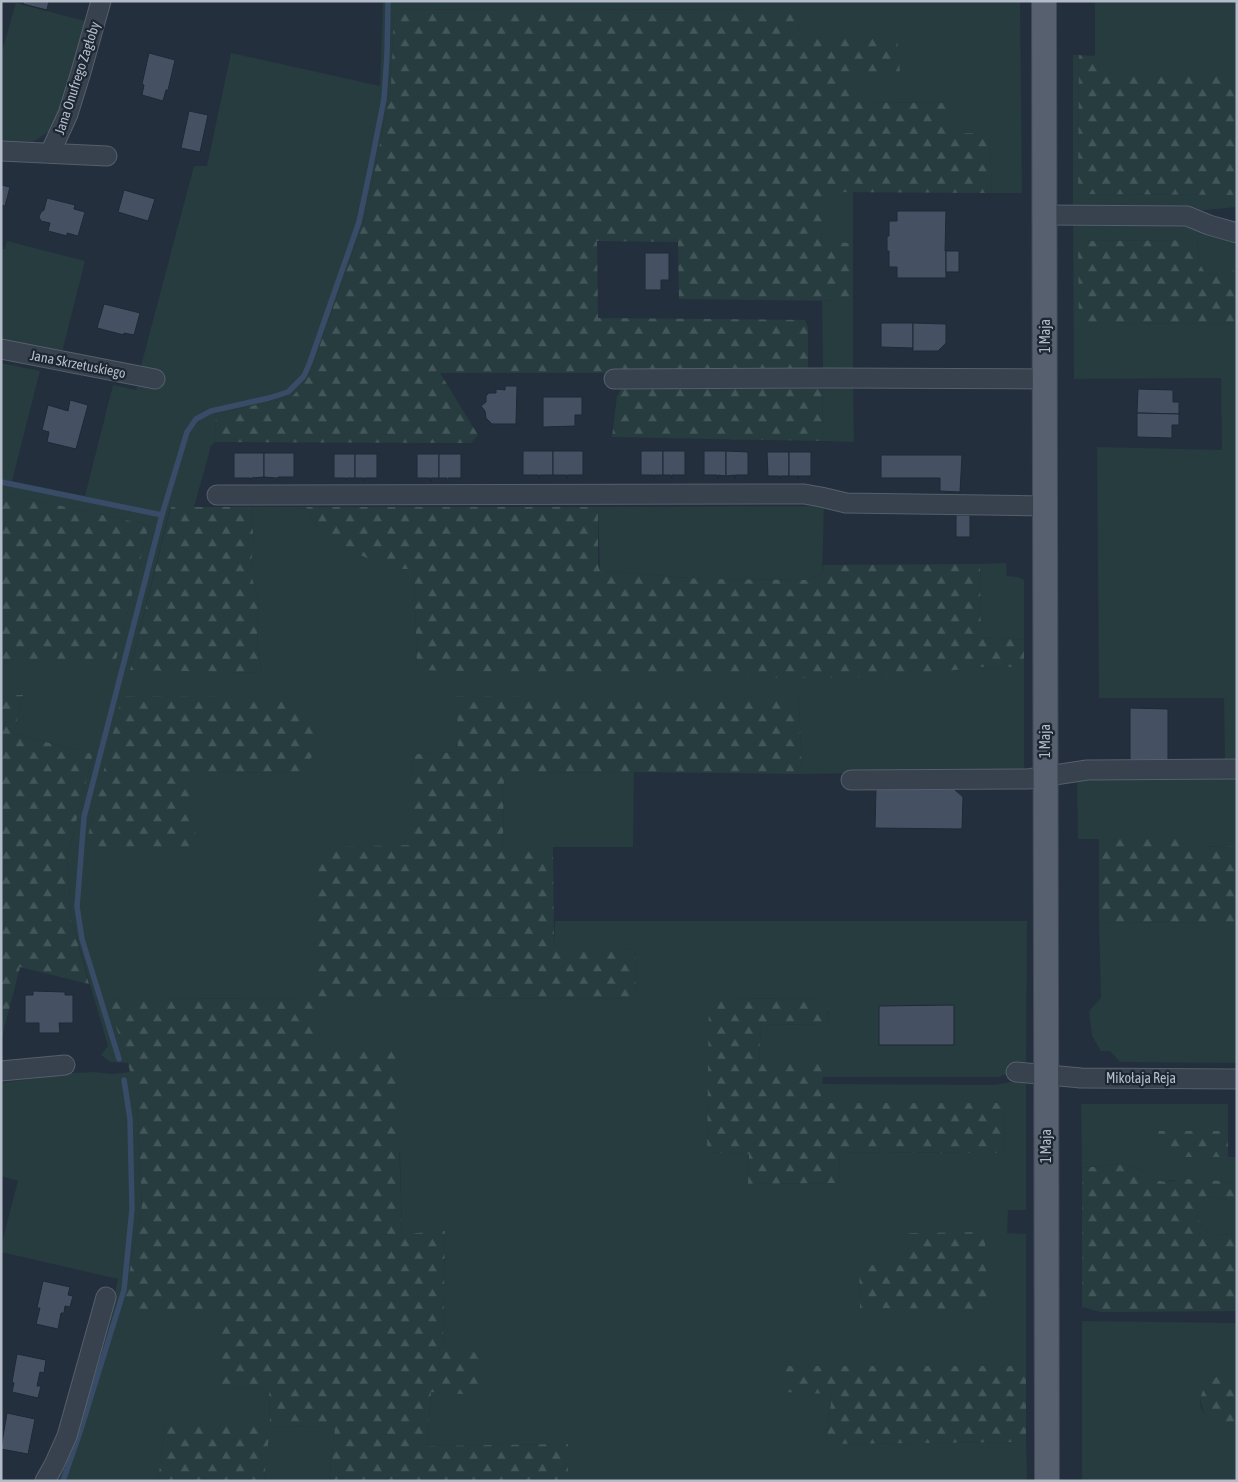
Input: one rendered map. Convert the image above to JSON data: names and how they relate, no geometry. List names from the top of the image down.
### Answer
{
  "streets": {
    "main road": ["1 Maja"],
    "street": ["Jana Onufrego Zagłoby", "Jana Skrzetuskiego", "Mikołaja Reja"]
  },
  "crossings": [
    ["1 Maja", "Mikołaja Reja"]
  ]
}
